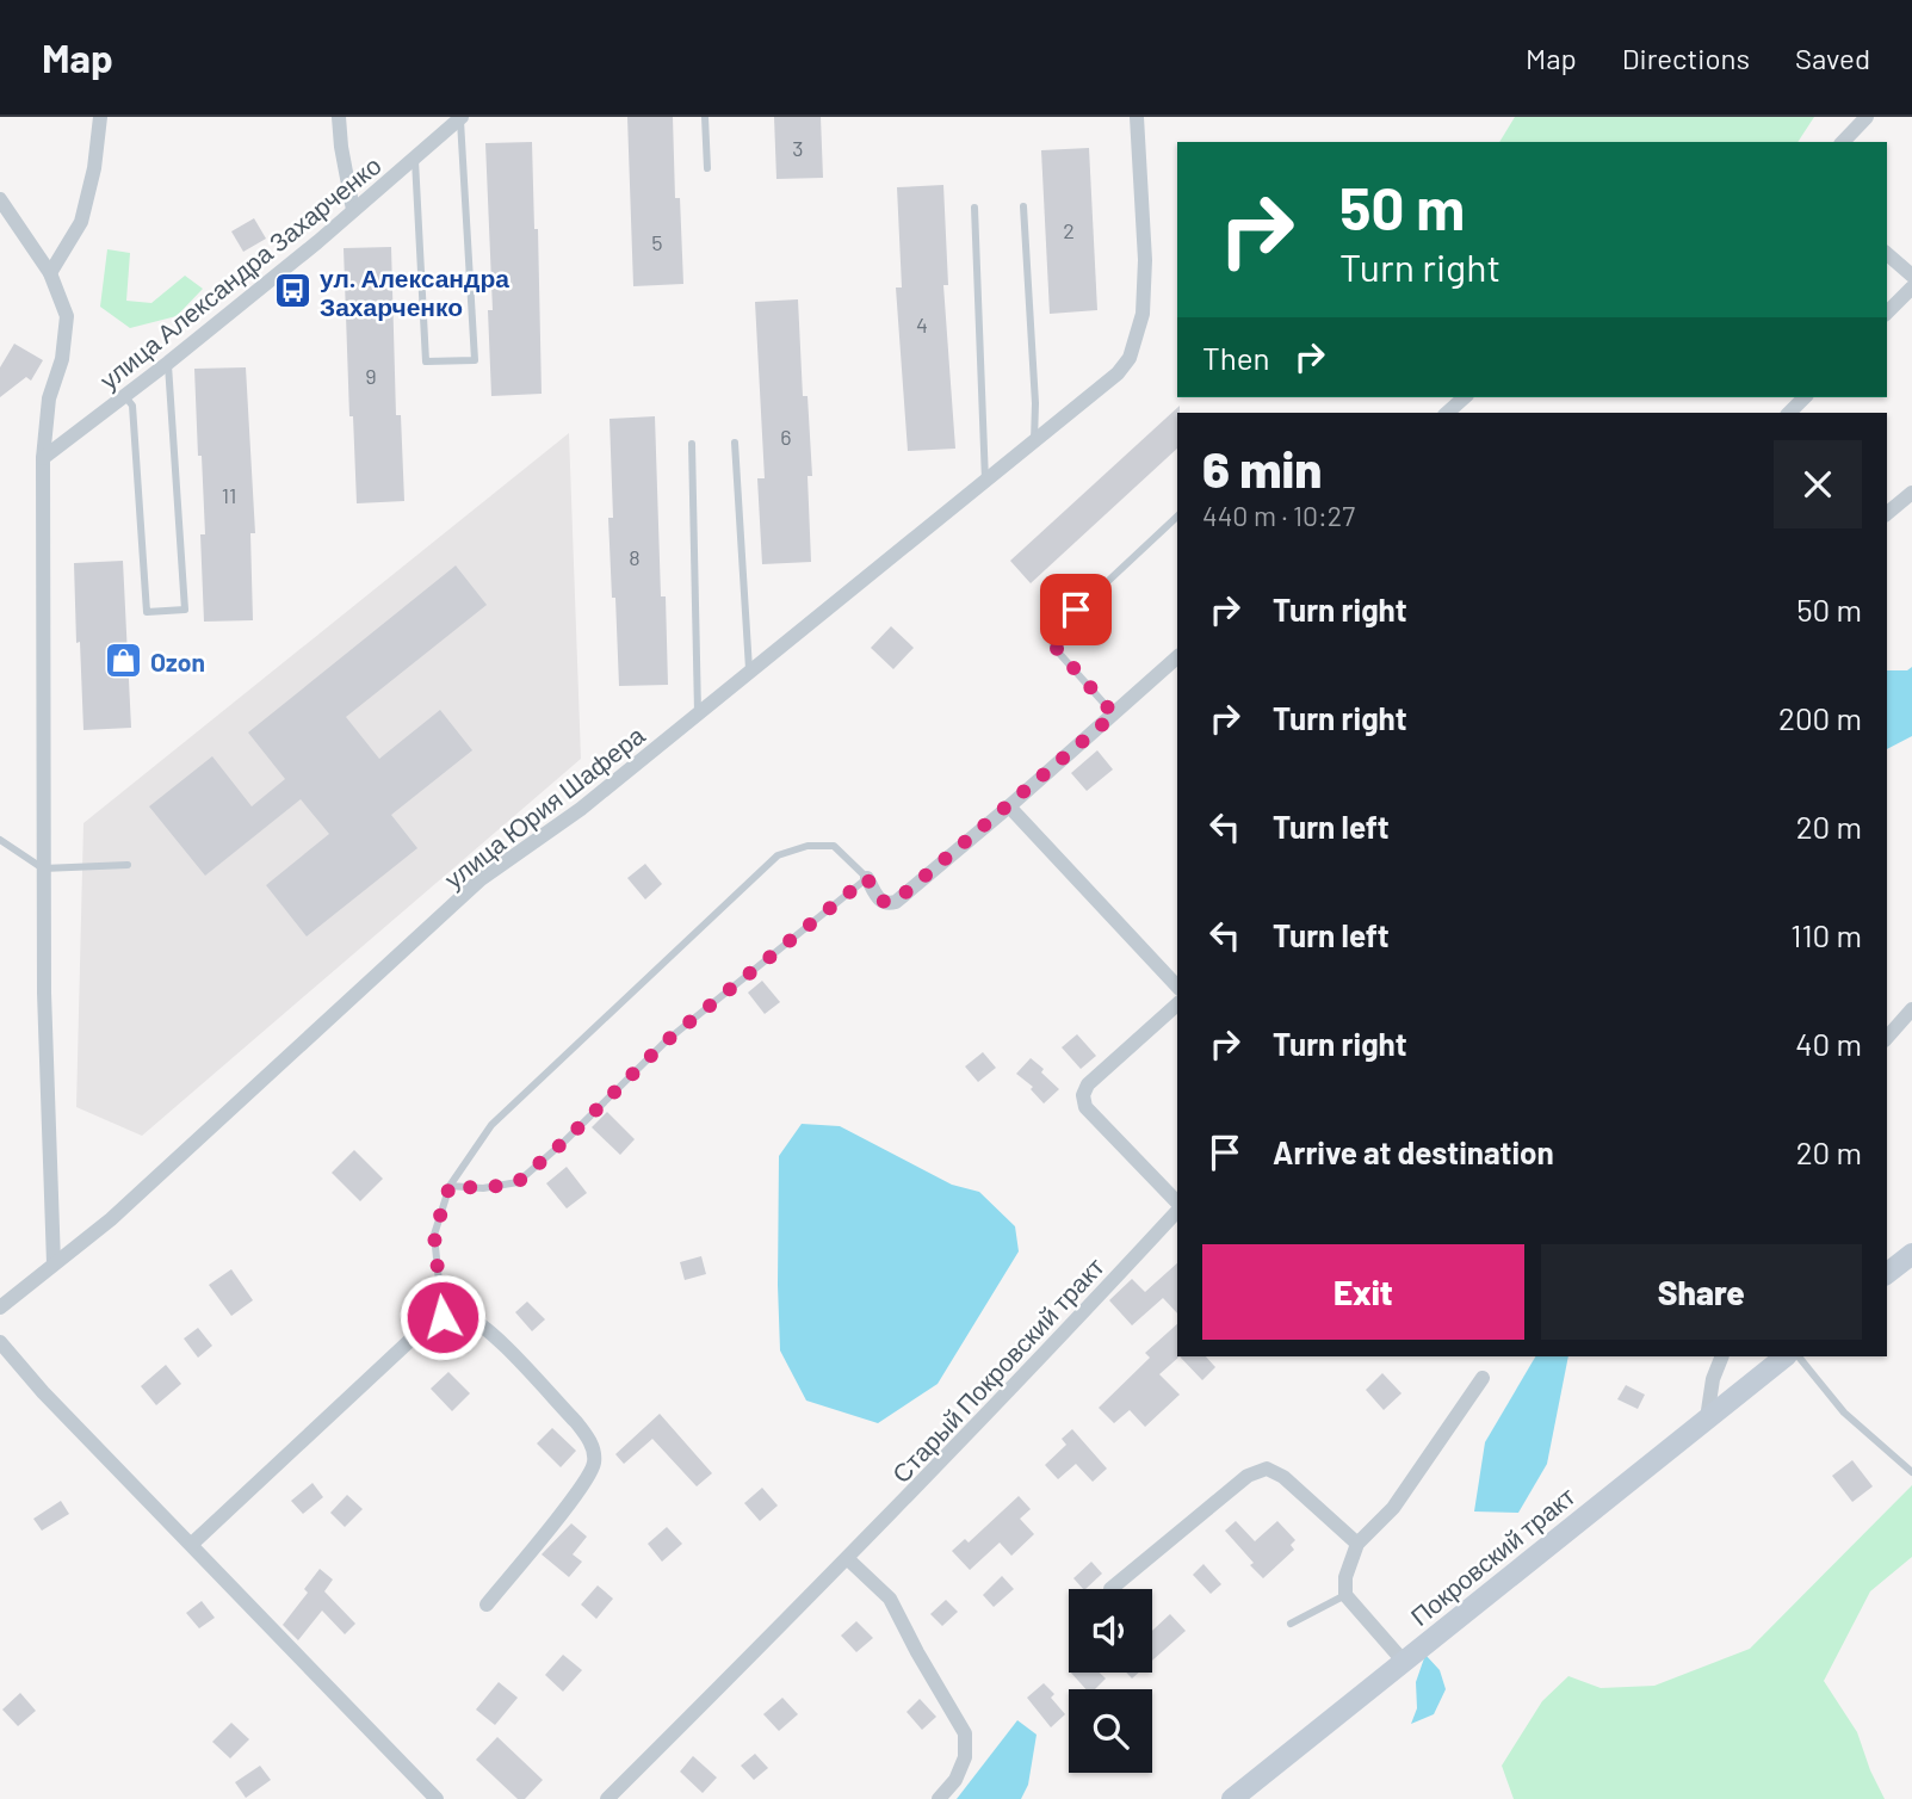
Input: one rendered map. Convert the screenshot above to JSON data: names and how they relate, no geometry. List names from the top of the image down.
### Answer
{
  "streets": {
    "main road": ["Покровский тракт"],
    "street": ["улица Александра Захарченко", "улица Юрия Шафера", "Старый Покровский тракт"]
  },
  "places": {
    "bus stop": ["ул. Александра Захарченко"],
    "shop": ["Ozon"]
  },
  "house_numbers": [
    "3",
    "2",
    "5",
    "4",
    "9",
    "6",
    "11",
    "8"
  ],
  "page": {
    "header": "Map",
    "nav": ["Map", "Directions", "Saved"],
    "turn": ["50 m", "Turn right"],
    "then": "Then",
    "heading": ["6 min", "440 m · 10:27"],
    "list": [
      {
        "name": "Turn right",
        "value": "50 m"
      },
      {
        "name": "Turn right",
        "value": "200 m"
      },
      {
        "name": "Turn left",
        "value": "20 m"
      },
      {
        "name": "Turn left",
        "value": "110 m"
      },
      {
        "name": "Turn right",
        "value": "40 m"
      },
      {
        "name": "Arrive at destination",
        "value": "20 m"
      }
    ],
    "buttons": ["Exit", "Share"]
  }
}
